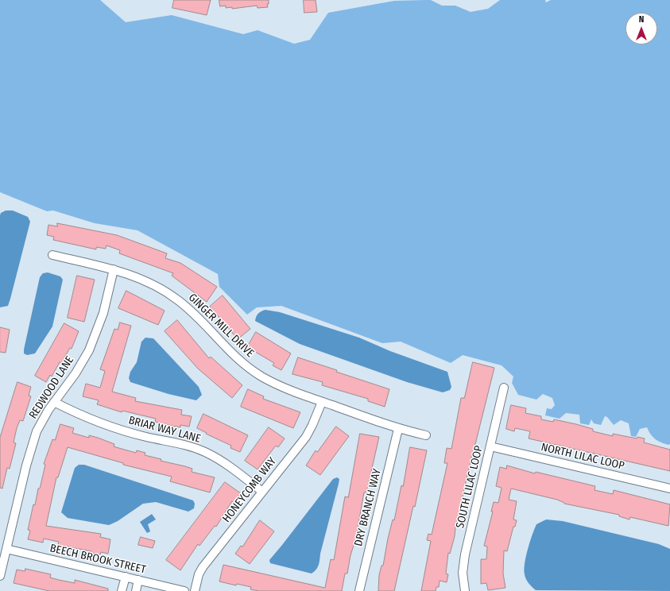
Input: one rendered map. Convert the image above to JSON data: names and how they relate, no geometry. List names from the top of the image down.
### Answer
{
  "streets": {
    "street": [
      "GINGER MILL DRIVE",
      "REDWOOD LANE",
      "BRIAR WAY LANE",
      "NORTH LILAC LOOP",
      "SOUTH LILAC LOOP",
      "HONEYCOMB WAY",
      "DRY BRANCH WAY",
      "BEECH BROOK STREET"
    ]
  },
  "crossings": [
    ["GINGER MILL DRIVE", "REDWOOD LANE"],
    ["GINGER MILL DRIVE", "HONEYCOMB WAY"],
    ["GINGER MILL DRIVE", "DRY BRANCH WAY"],
    ["REDWOOD LANE", "BRIAR WAY LANE"],
    ["REDWOOD LANE", "BEECH BROOK STREET"],
    ["BRIAR WAY LANE", "HONEYCOMB WAY"],
    ["NORTH LILAC LOOP", "SOUTH LILAC LOOP"]
  ],
  "north": "top"
}
